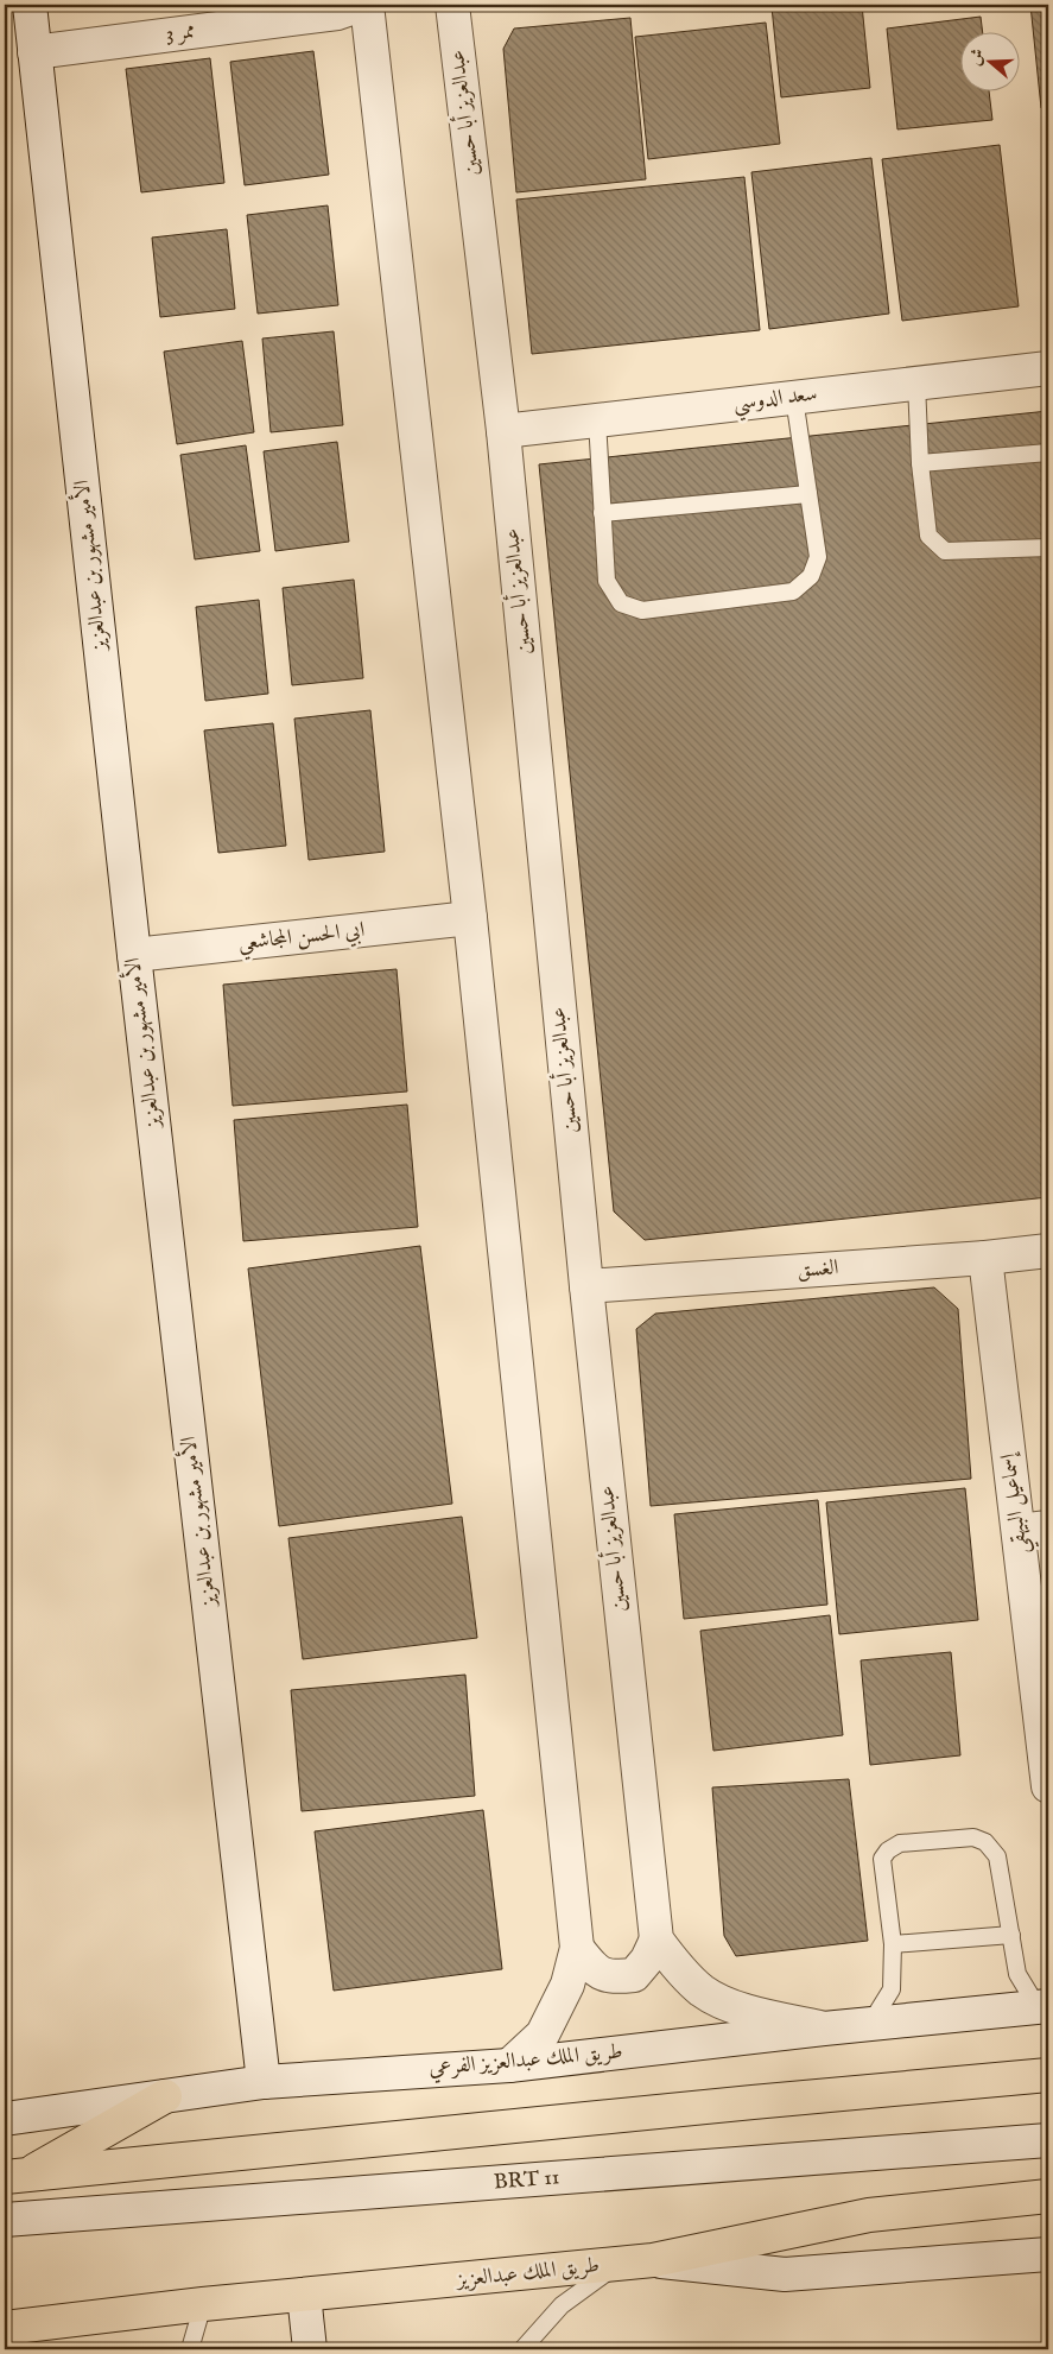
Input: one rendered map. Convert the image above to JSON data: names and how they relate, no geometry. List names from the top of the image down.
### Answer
{
  "streets": {
    "main road": ["طريق الملك عبدالعزيز"],
    "street": [
      "ممر 3",
      "عبدالعزيز أبا حسين",
      "سعد الدوسي",
      "الأمير مشهور بن عبدالعزيز",
      "ابي الحسن المجاشعي",
      "الغسق",
      "إسماعيل البيهقي",
      "طريق الملك عبدالعزيز الفرعي",
      "BRT 11"
    ]
  },
  "crossings": [
    ["ممر 3", "الأمير مشهور بن عبدالعزيز"],
    ["عبدالعزيز أبا حسين", "سعد الدوسي"],
    ["عبدالعزيز أبا حسين", "الغسق"],
    ["الأمير مشهور بن عبدالعزيز", "ابي الحسن المجاشعي"],
    ["الأمير مشهور بن عبدالعزيز", "طريق الملك عبدالعزيز الفرعي"],
    ["الغسق", "إسماعيل البيهقي"]
  ],
  "north": "left"
}
